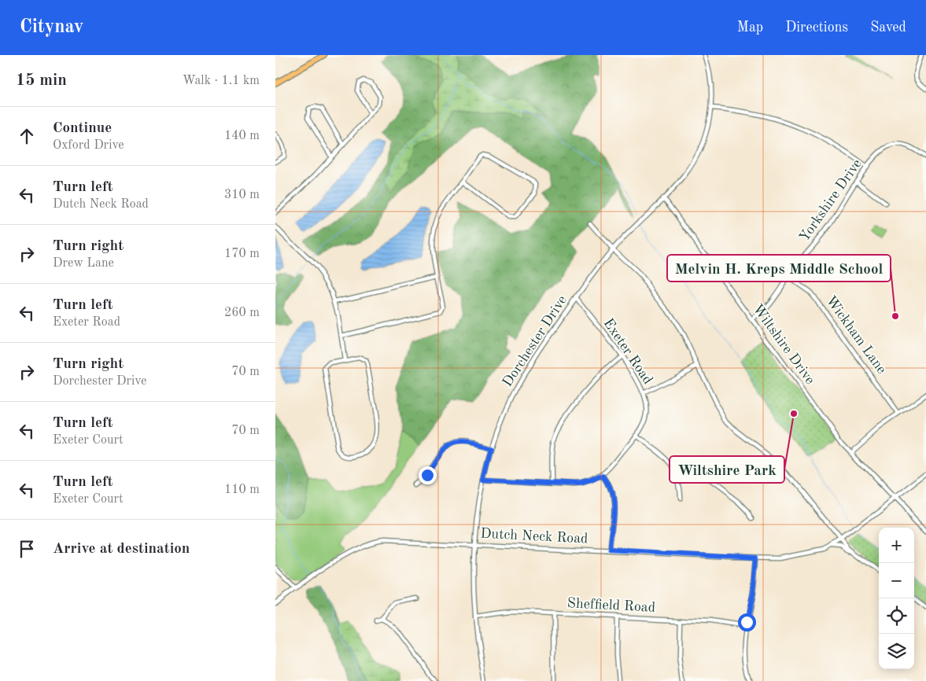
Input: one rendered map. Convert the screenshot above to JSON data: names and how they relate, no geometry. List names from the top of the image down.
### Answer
{
  "streets": {
    "street": [
      "Yorkshire Drive",
      "Wickham Lane",
      "Dorchester Drive",
      "Wiltshire Drive",
      "Exeter Road",
      "Dutch Neck Road",
      "Sheffield Road"
    ]
  },
  "crossings": [
    ["Yorkshire Drive", "Wickham Lane"],
    ["Yorkshire Drive", "Wiltshire Drive"],
    ["Dorchester Drive", "Wiltshire Drive"],
    ["Dorchester Drive", "Exeter Road"],
    ["Dorchester Drive", "Dutch Neck Road"],
    ["Dorchester Drive", "Sheffield Road"],
    ["Wiltshire Drive", "Dutch Neck Road"]
  ],
  "places": ["Melvin H. Kreps Middle School", "Wiltshire Park"],
  "page": {
    "header": "Citynav",
    "nav": ["Map", "Directions", "Saved"],
    "heading": ["15 min", "Walk · 1.1 km"],
    "list": [
      ["Continue", "Oxford Drive", "140 m"],
      ["Turn left", "Dutch Neck Road", "310 m"],
      ["Turn right", "Drew Lane", "170 m"],
      ["Turn left", "Exeter Road", "260 m"],
      ["Turn right", "Dorchester Drive", "70 m"],
      ["Turn left", "Exeter Court", "70 m"],
      ["Turn left", "Exeter Court", "110 m"],
      "Arrive at destination"
    ],
    "map_buttons": ["+", "−"]
  }
}
